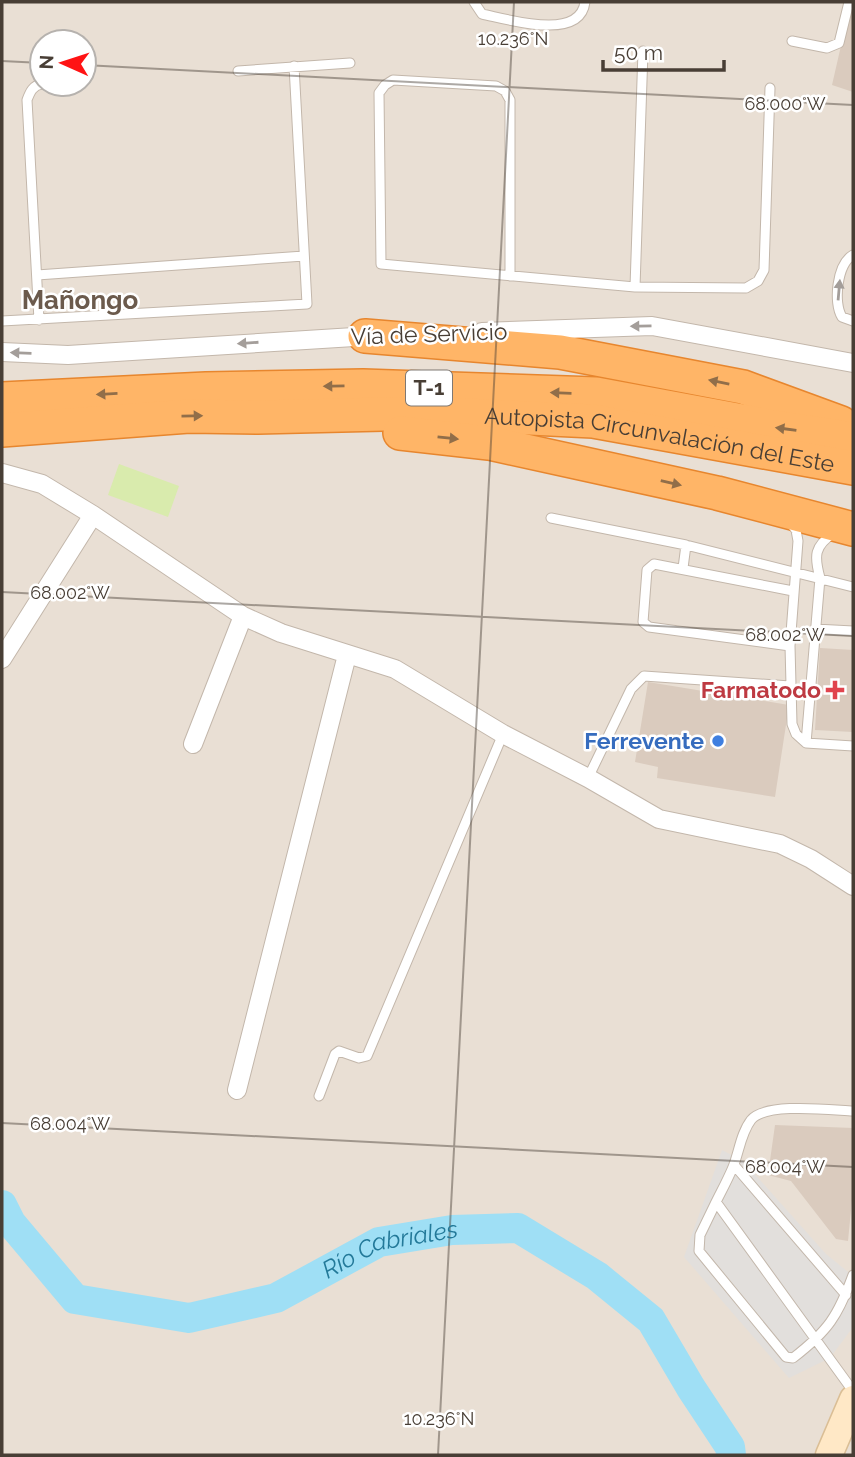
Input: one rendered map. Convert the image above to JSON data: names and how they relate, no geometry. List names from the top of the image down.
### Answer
{
  "streets": {
    "highway": ["T-1", "Autopista Circunvalación del Este"],
    "street": ["Vía de Servicio"]
  },
  "one_way": ["Vía de Servicio"],
  "districts": ["Mañongo"],
  "water": ["Río Cabriales"],
  "places": {
    "health": ["Farmatodo"],
    "other": ["Ferrevente"]
  },
  "scale_bar": "50 m",
  "north": "left",
  "coordinates": [
    "10.236°N",
    "68.000°W",
    "68.002°W",
    "68.004°W"
  ]
}
